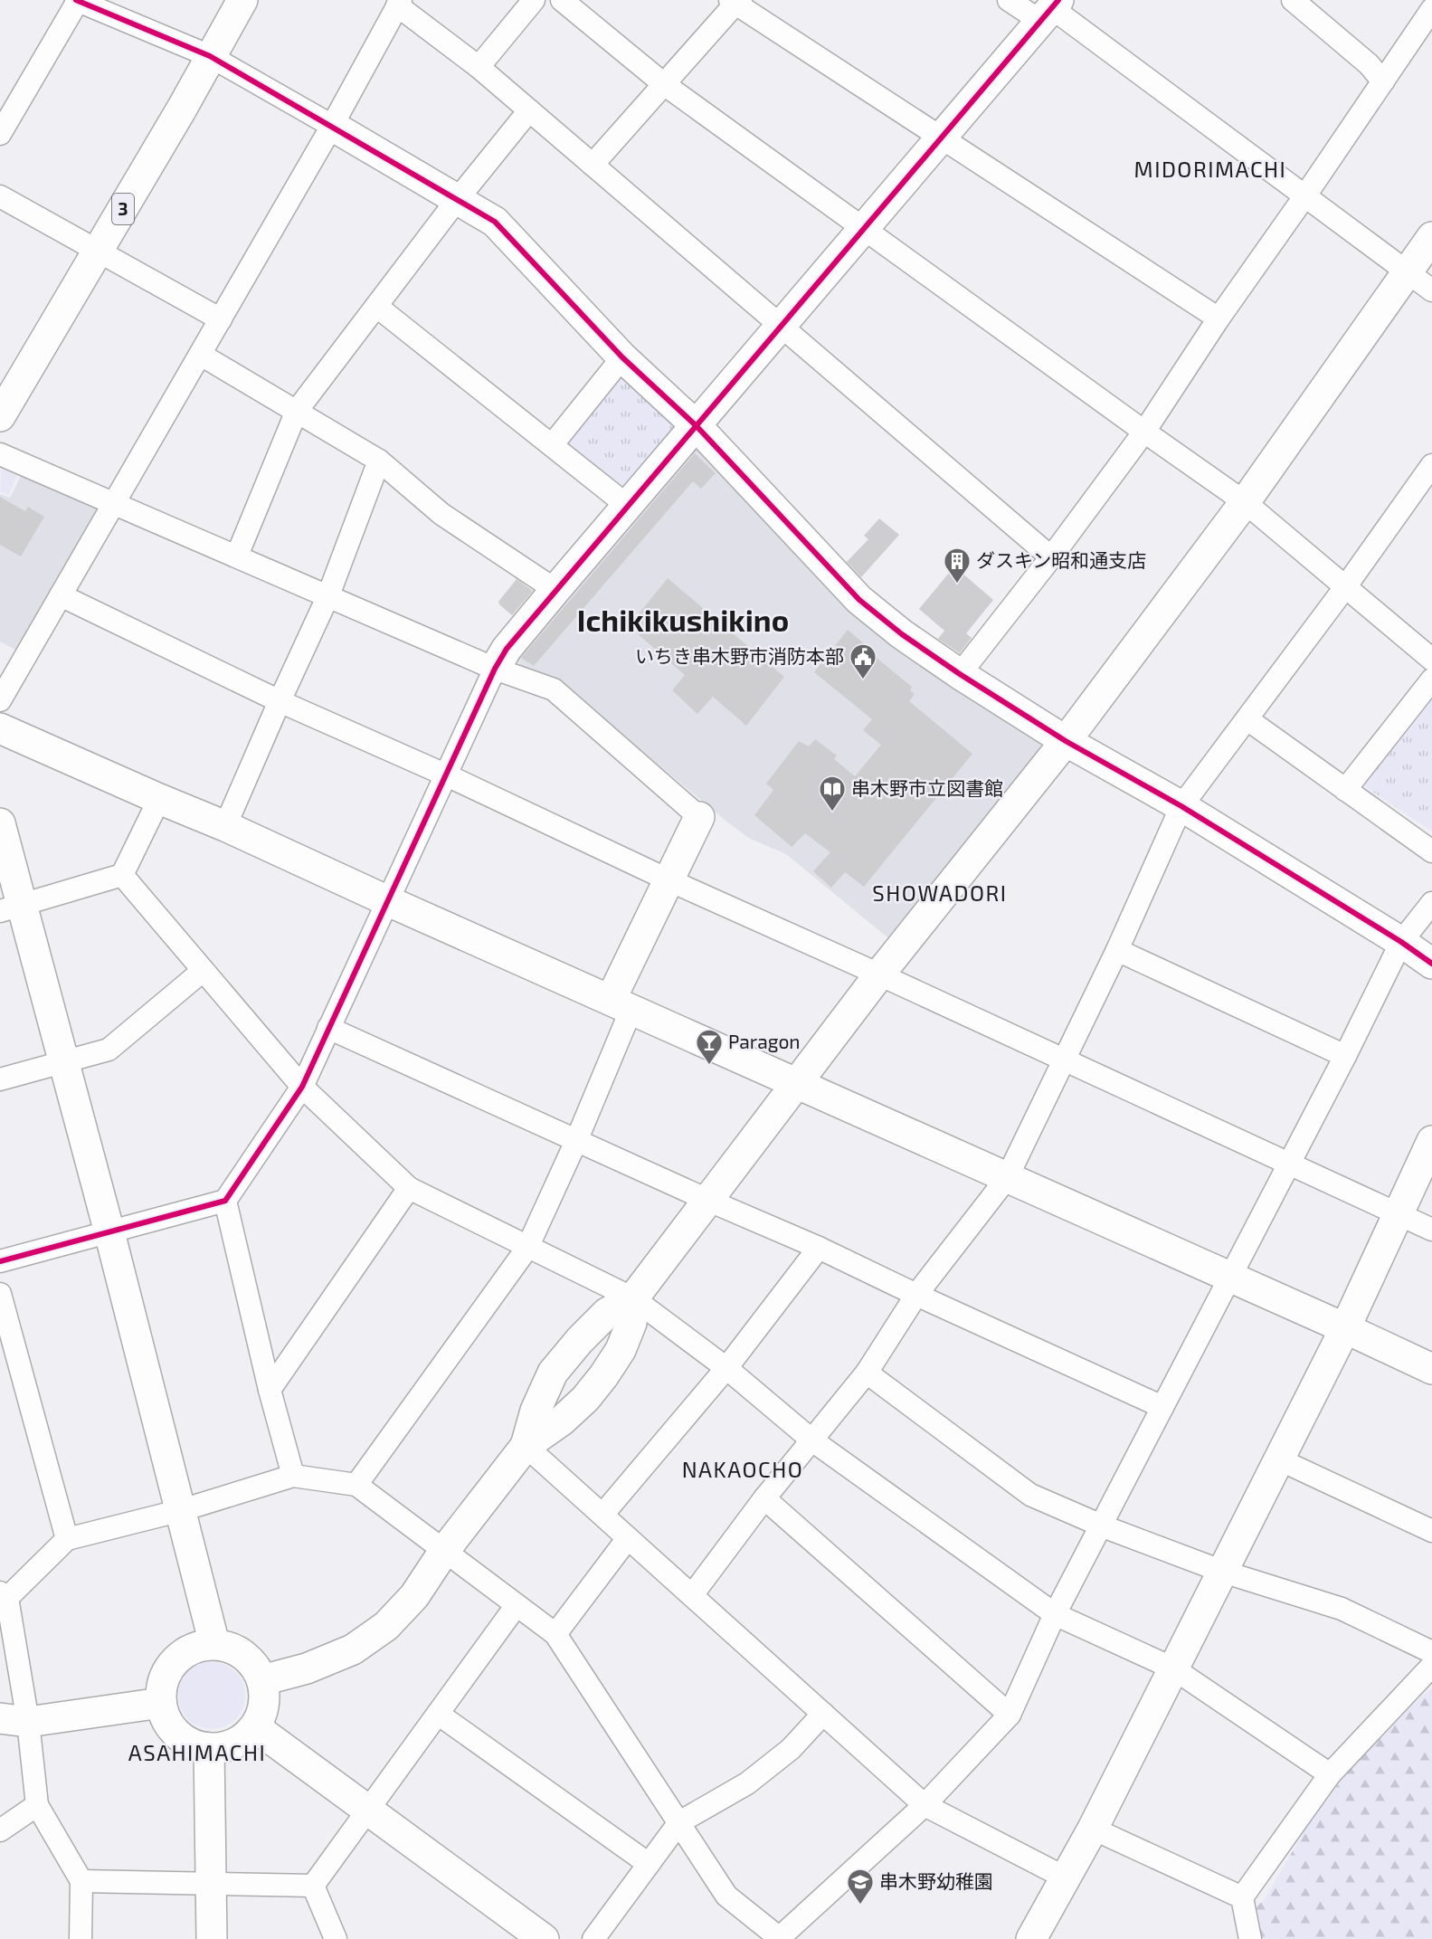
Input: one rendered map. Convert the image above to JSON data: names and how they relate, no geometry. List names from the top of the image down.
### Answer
{
  "streets": {
    "main road": ["3"]
  },
  "districts": [
    "MIDORIMACHI",
    "Ichikikushikino",
    "SHOWADORI",
    "NAKAOCHO",
    "ASAHIMACHI"
  ],
  "places": {
    "building": ["ダスキン昭和通支店"],
    "public building": ["いちき串木野市消防本部"],
    "library": ["串木野市立図書館"],
    "bar": ["Paragon"],
    "school or university": ["串木野幼稚園"]
  }
}
